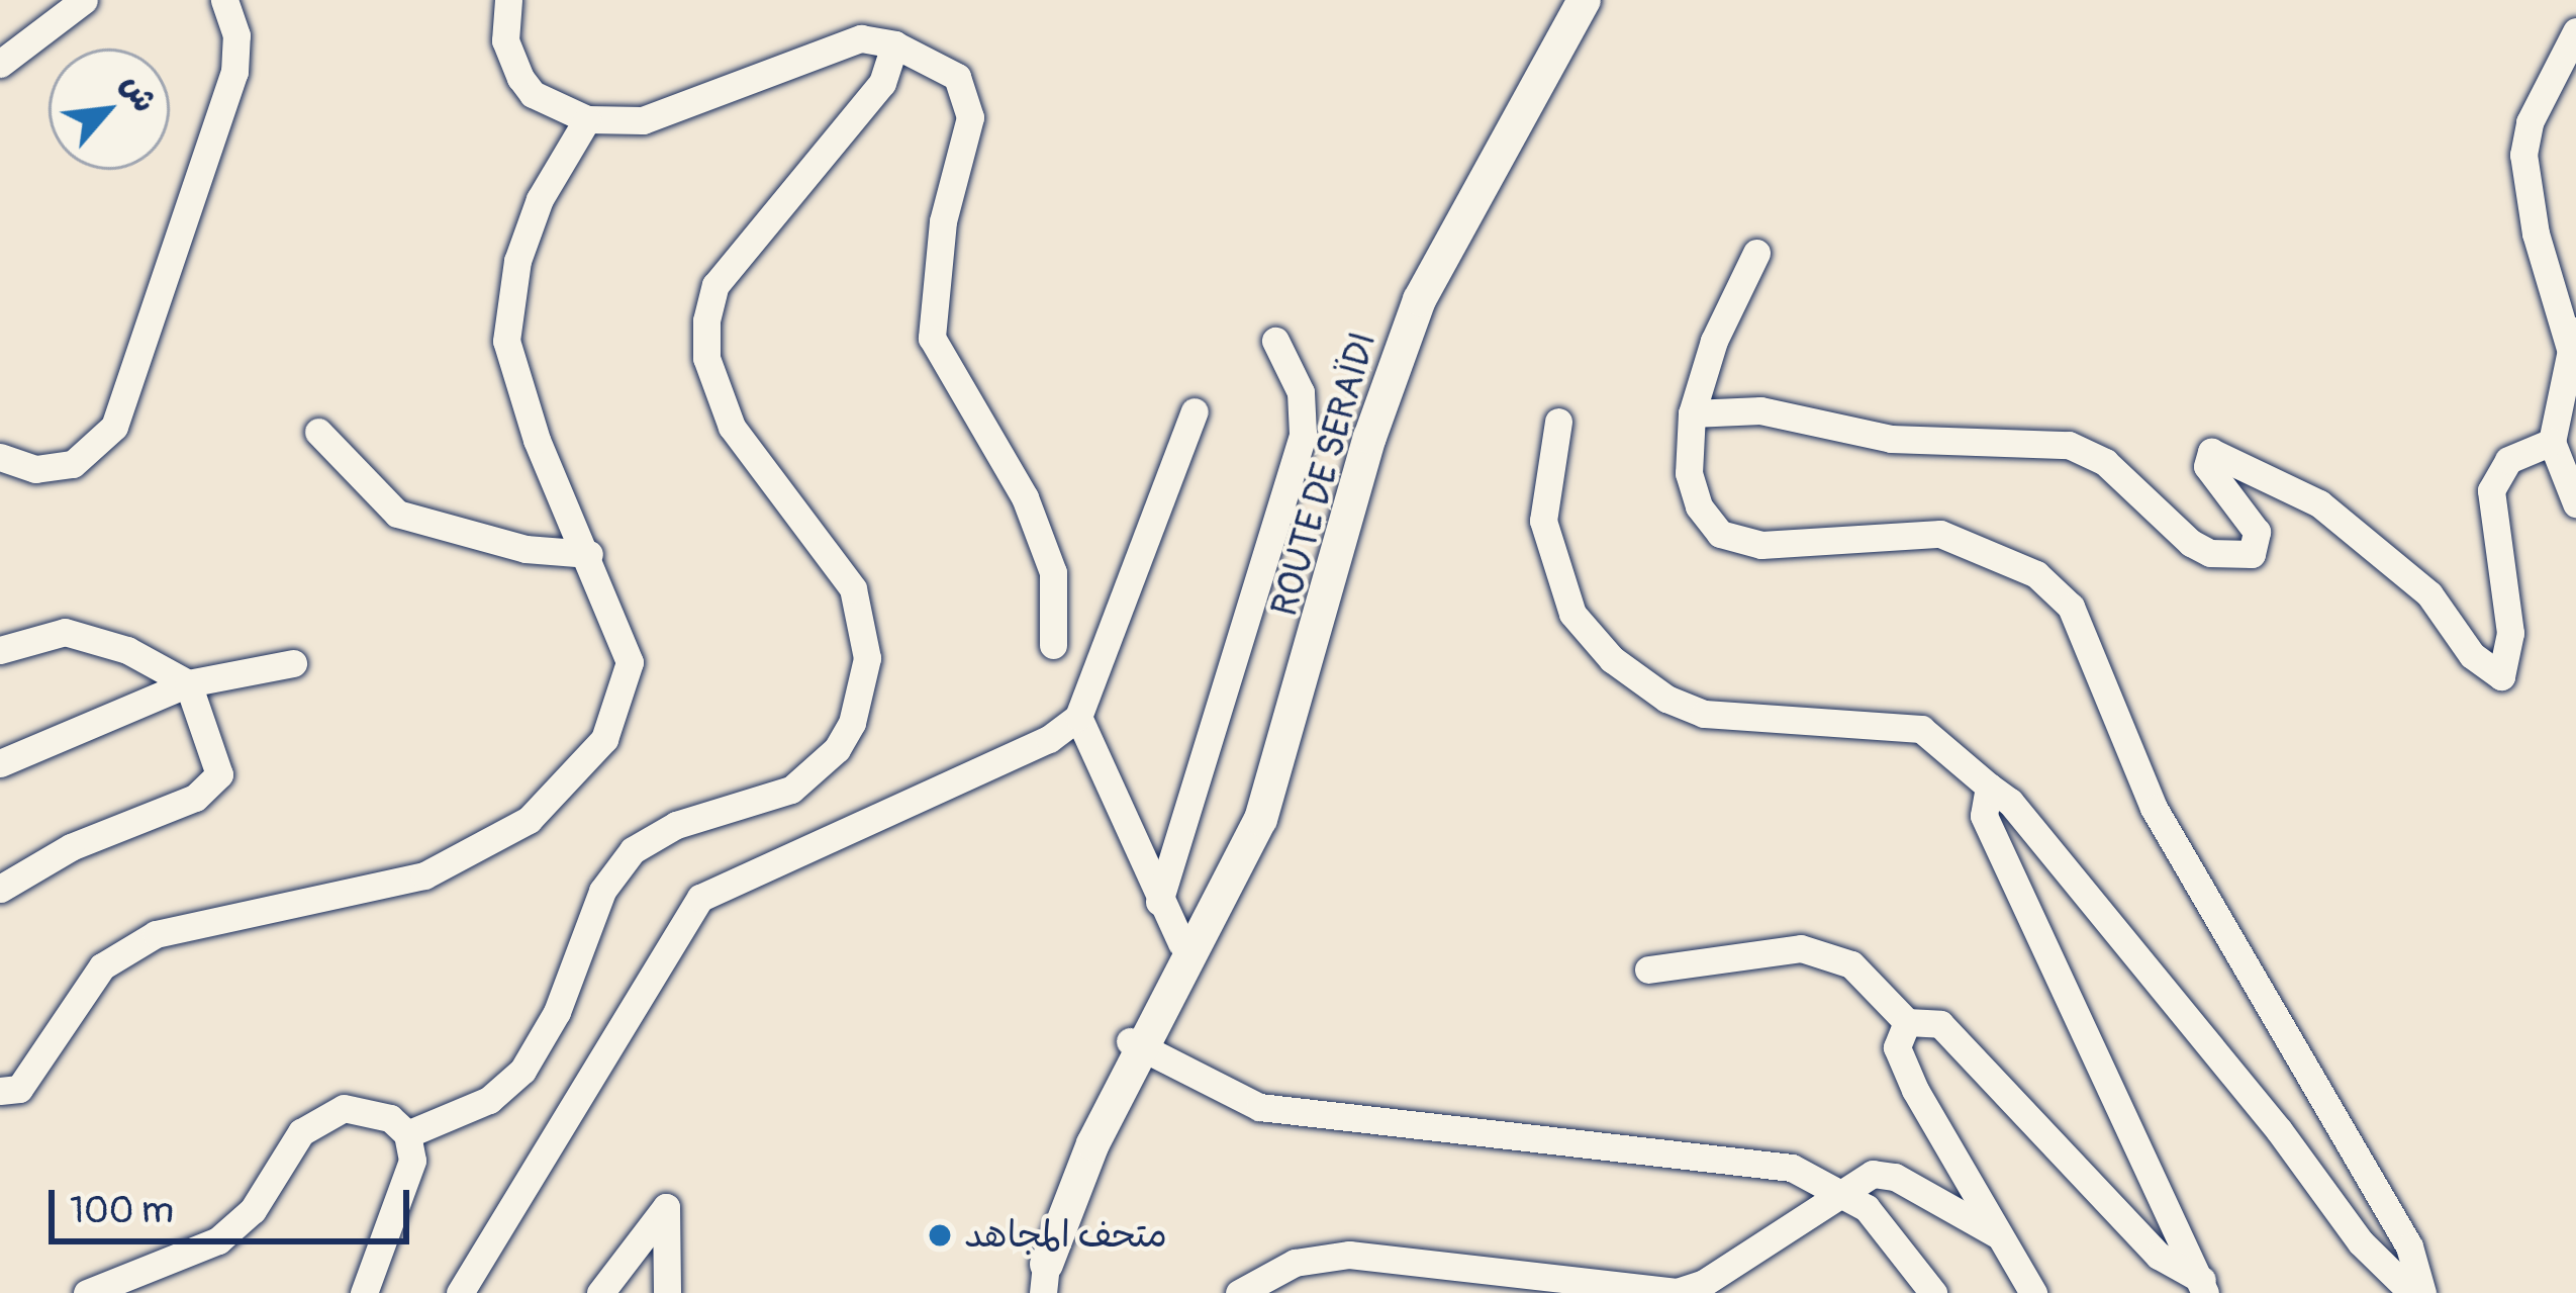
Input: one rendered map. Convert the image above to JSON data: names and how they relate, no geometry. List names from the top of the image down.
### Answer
{
  "streets": {
    "main road": ["ROUTE DE SERAÏDI"]
  },
  "places": ["متحف المجاهد"],
  "scale_bar": "100 m",
  "north": "top right"
}
